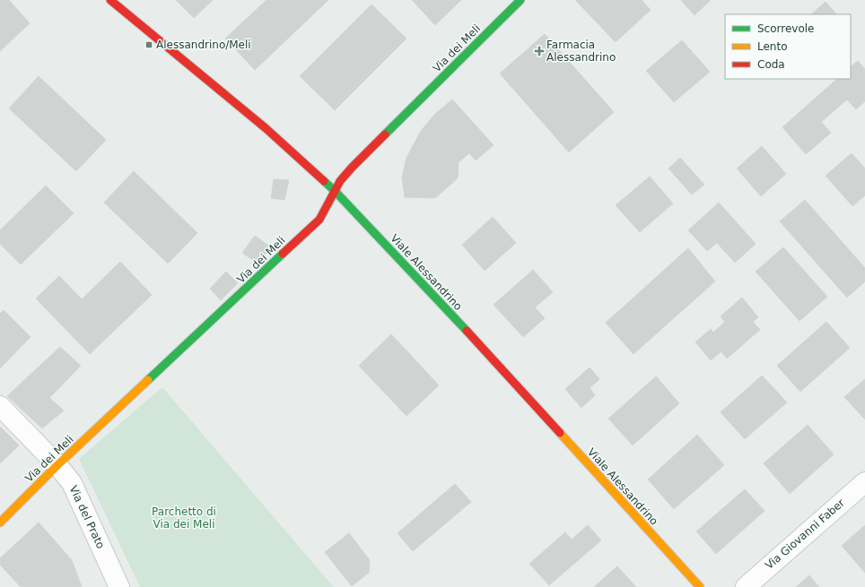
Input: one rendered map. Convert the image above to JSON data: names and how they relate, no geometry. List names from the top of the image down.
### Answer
{
  "streets": {
    "street": [
      "Via dei Meli",
      "Viale Alessandrino",
      "Via del Prato",
      "Via Giovanni Faber"
    ]
  },
  "crossings": [
    ["Via dei Meli", "Viale Alessandrino"],
    ["Via dei Meli", "Via del Prato"]
  ],
  "parks": ["Parchetto di Via dei Meli"],
  "places": {
    "transit": ["Alessandrino/Meli"],
    "health": ["Farmacia Alessandrino"]
  },
  "legend": ["Scorrevole", "Lento", "Coda"]
}
